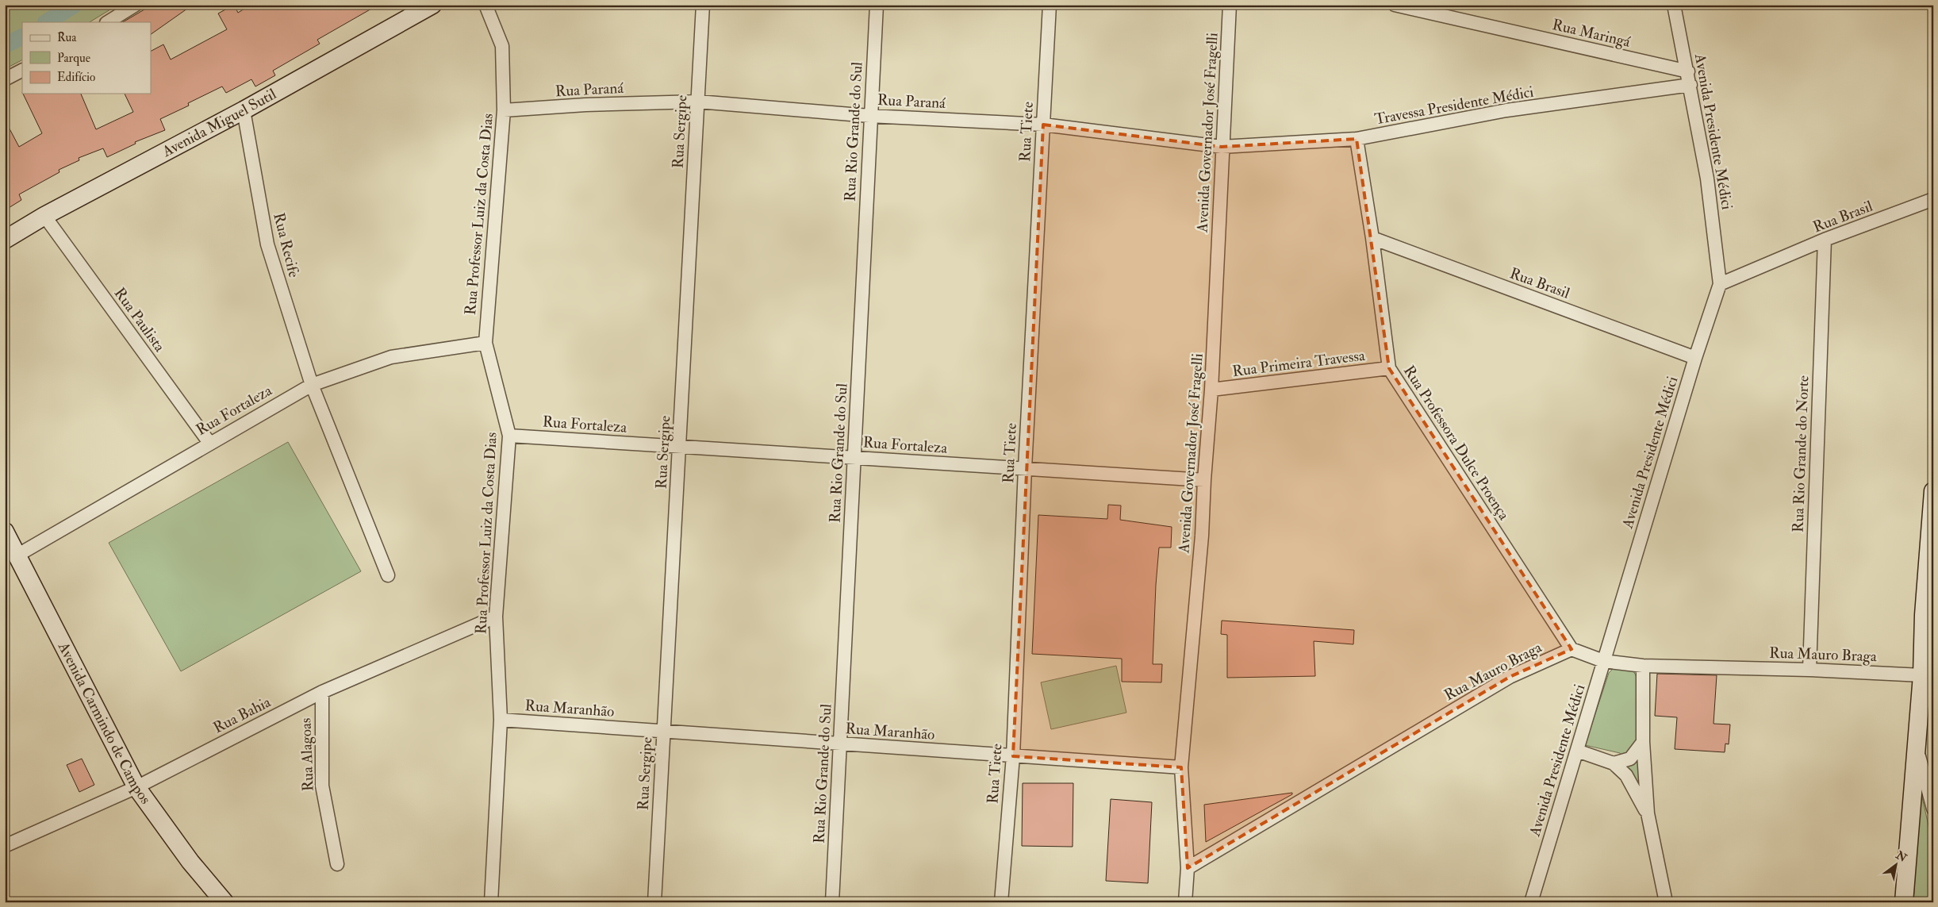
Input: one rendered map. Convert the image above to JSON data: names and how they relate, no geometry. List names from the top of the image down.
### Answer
{
  "streets": {
    "main road": ["Avenida Miguel Sutil", "Avenida Carmindo de Campos"],
    "street": [
      "Rua Maringá",
      "Rua Paraná",
      "Travessa Presidente Médici",
      "Rua Sergipe",
      "Rua Rio Grande do Sul",
      "Rua Tiete",
      "Avenida Presidente Médici",
      "Avenida Governador José Fragelli",
      "Rua Professor Luiz da Costa Dias",
      "Rua Brasil",
      "Rua Recife",
      "Rua Paulista",
      "Rua Primeira Travessa",
      "Rua Fortaleza",
      "Rua Professora Dulce Proença",
      "Rua Rio Grande do Norte",
      "Rua Mauro Braga",
      "Rua Maranhão",
      "Rua Bahia",
      "Rua Alagoas"
    ]
  },
  "crossings": [
    ["Rua Maringá", "Avenida Presidente Médici"],
    ["Rua Paraná", "Travessa Presidente Médici"],
    ["Rua Paraná", "Rua Sergipe"],
    ["Rua Paraná", "Rua Rio Grande do Sul"],
    ["Rua Paraná", "Rua Tiete"],
    ["Rua Paraná", "Avenida Governador José Fragelli"],
    ["Rua Paraná", "Rua Professor Luiz da Costa Dias"],
    ["Travessa Presidente Médici", "Avenida Presidente Médici"],
    ["Travessa Presidente Médici", "Avenida Governador José Fragelli"],
    ["Travessa Presidente Médici", "Rua Professora Dulce Proença"],
    ["Avenida Miguel Sutil", "Rua Recife"],
    ["Avenida Miguel Sutil", "Rua Paulista"],
    ["Rua Sergipe", "Rua Fortaleza"],
    ["Rua Sergipe", "Rua Maranhão"],
    ["Rua Rio Grande do Sul", "Rua Fortaleza"],
    ["Rua Rio Grande do Sul", "Rua Maranhão"],
    ["Rua Tiete", "Rua Fortaleza"],
    ["Rua Tiete", "Rua Maranhão"],
    ["Avenida Presidente Médici", "Rua Brasil"],
    ["Avenida Presidente Médici", "Rua Mauro Braga"],
    ["Avenida Governador José Fragelli", "Rua Primeira Travessa"],
    ["Avenida Governador José Fragelli", "Rua Fortaleza"],
    ["Avenida Governador José Fragelli", "Rua Mauro Braga"],
    ["Avenida Governador José Fragelli", "Rua Maranhão"],
    ["Rua Professor Luiz da Costa Dias", "Rua Fortaleza"],
    ["Rua Professor Luiz da Costa Dias", "Rua Maranhão"],
    ["Rua Professor Luiz da Costa Dias", "Rua Bahia"],
    ["Rua Brasil", "Rua Professora Dulce Proença"],
    ["Rua Brasil", "Rua Rio Grande do Norte"],
    ["Rua Recife", "Rua Fortaleza"],
    ["Rua Paulista", "Rua Fortaleza"],
    ["Rua Primeira Travessa", "Rua Professora Dulce Proença"],
    ["Rua Fortaleza", "Avenida Carmindo de Campos"],
    ["Rua Professora Dulce Proença", "Rua Mauro Braga"],
    ["Rua Rio Grande do Norte", "Rua Mauro Braga"],
    ["Rua Bahia", "Avenida Carmindo de Campos"],
    ["Rua Bahia", "Rua Alagoas"]
  ],
  "legend": ["Rua", "Parque", "Edifício"],
  "north": "top right"
}
